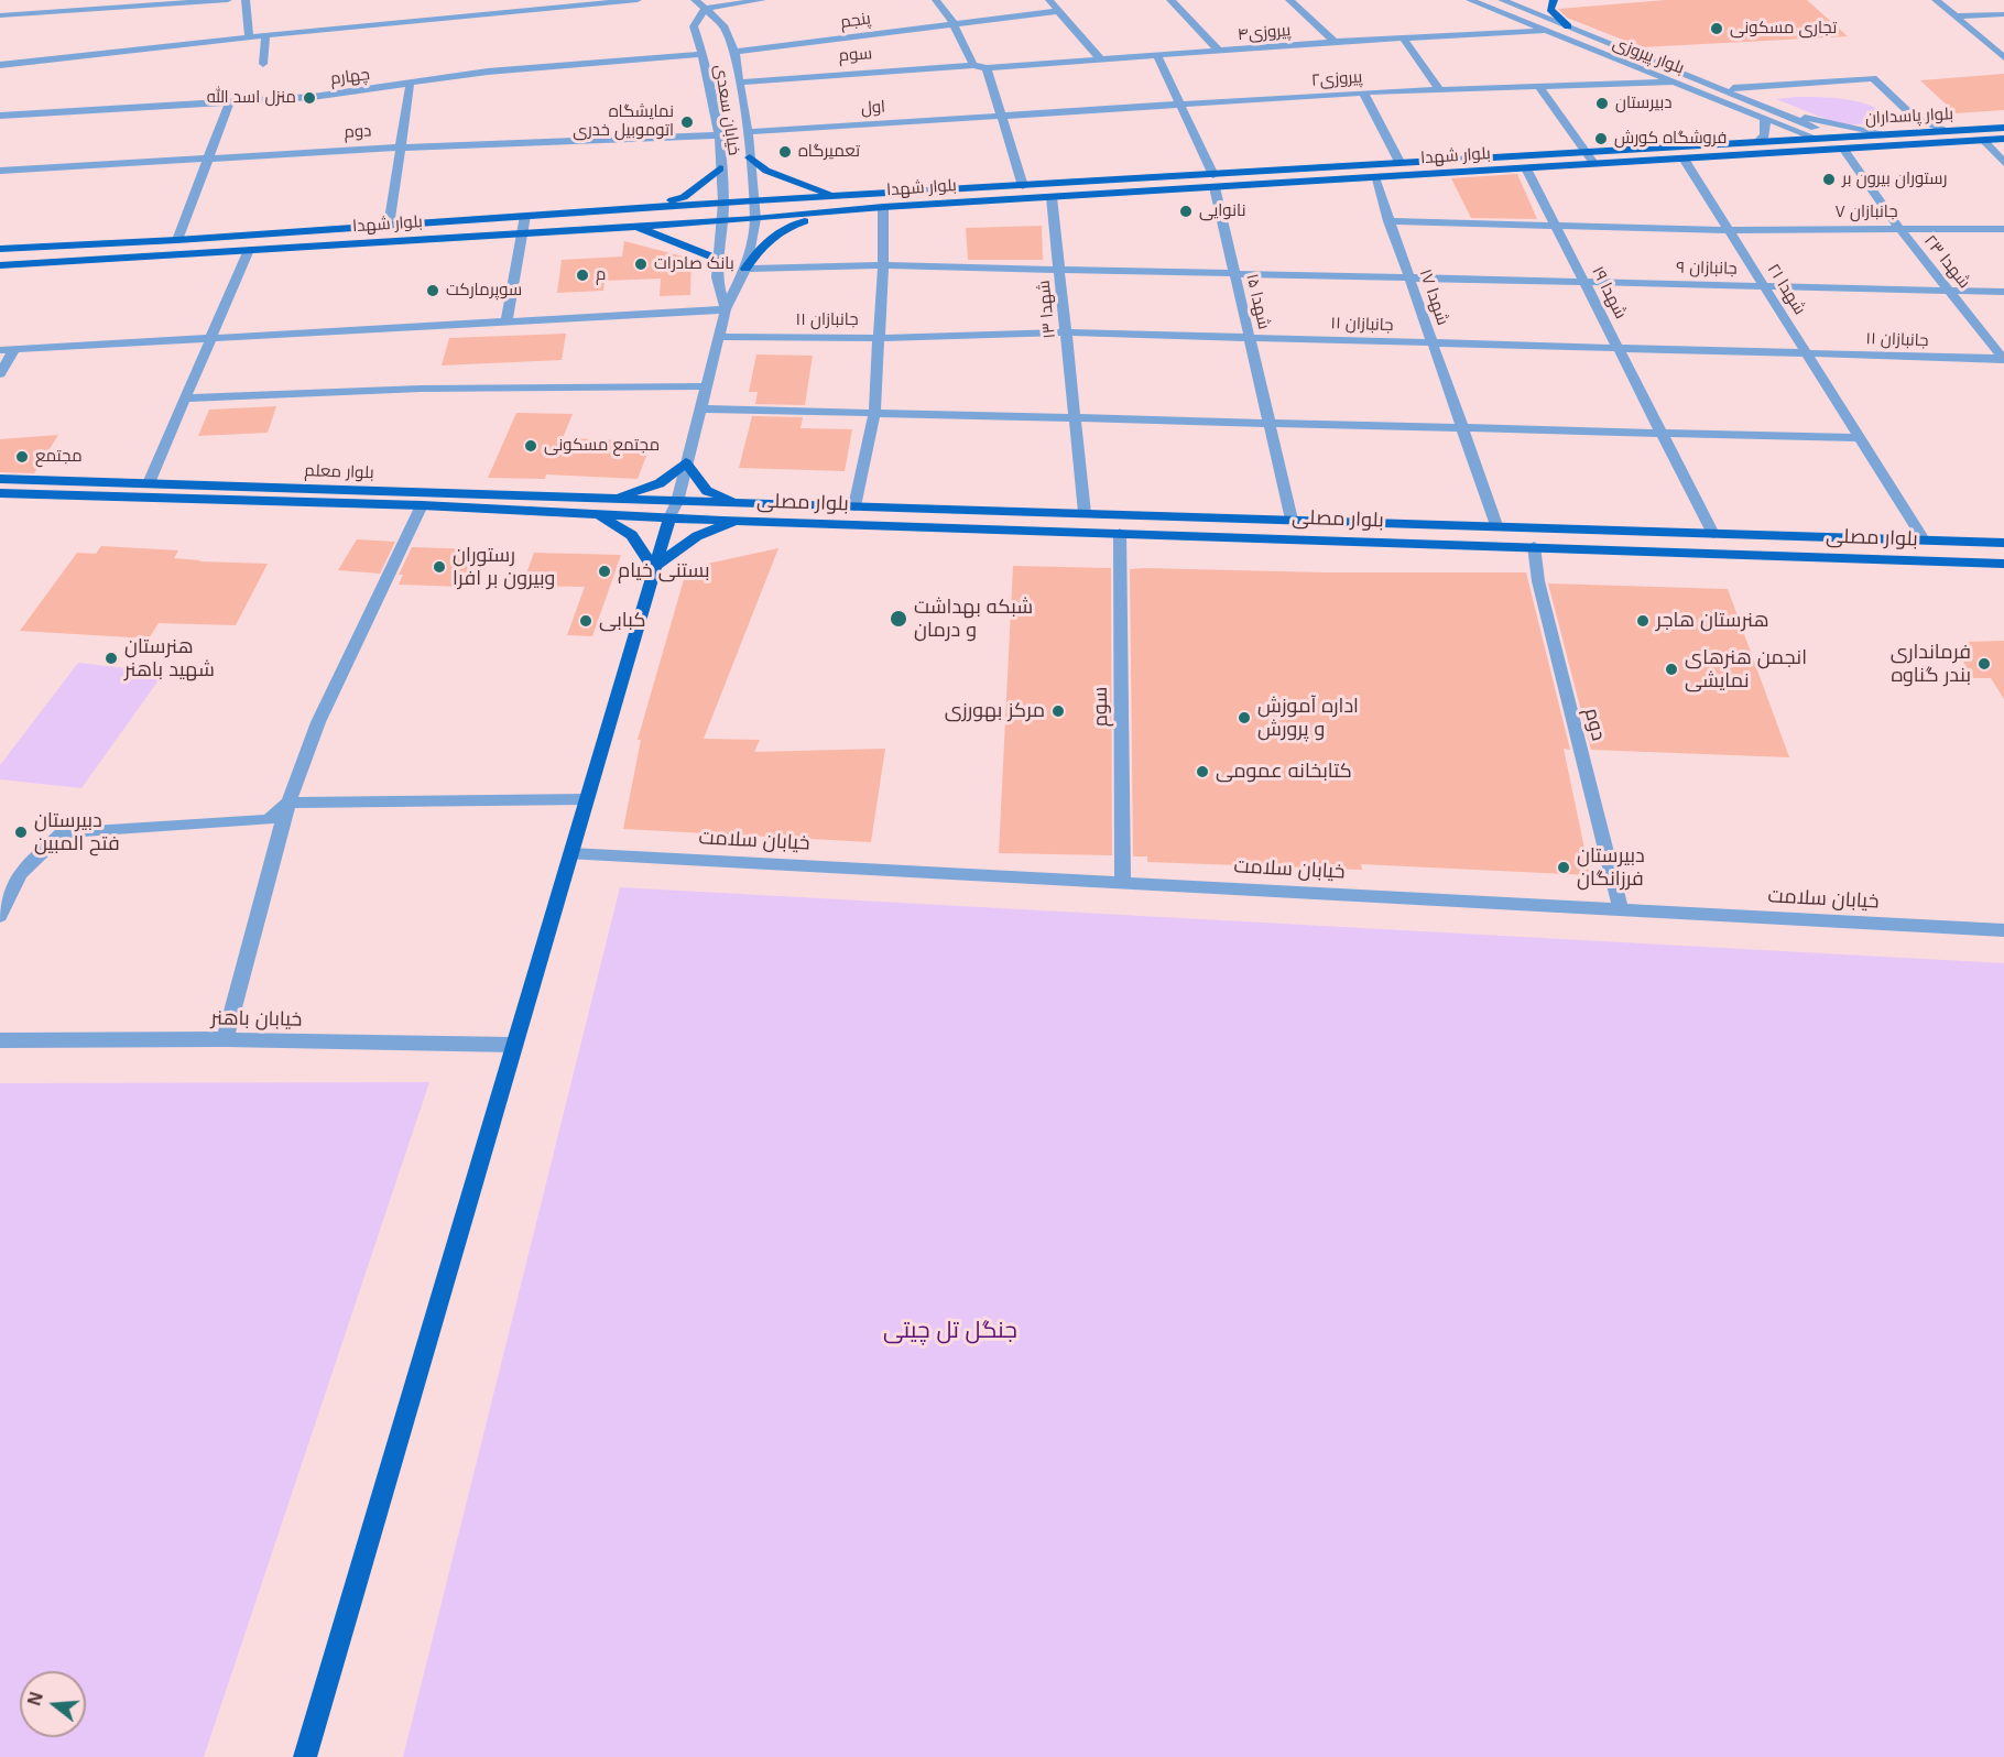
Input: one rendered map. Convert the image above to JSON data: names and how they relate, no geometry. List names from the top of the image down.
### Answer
{
  "streets": {
    "main road": [
      "بلوار پاسداران",
      "بلوار شهدا",
      "بلوار معلم",
      "بلوار مصلی"
    ],
    "street": [
      "پنجم",
      "پیروزی۴",
      "سوم",
      "بلوار پیروزی",
      "چهارم",
      "پیروزی۲",
      "اول",
      "خیابان سعدی",
      "دوم",
      "جانبازان ۷",
      "شهدا ۲۳",
      "جانبازان ۹",
      "شهدا ۲۱",
      "شهدا ۱۹",
      "شهدا ۱۷",
      "شهدا ۱۵",
      "شهدا ۱۳",
      "جانبازان ۱۱",
      "خیابان سلامت",
      "خیابان باهنر"
    ]
  },
  "crossings": [
    ["پنجم", "خیابان سعدی"],
    ["پیروزی۴", "سوم"],
    ["پیروزی۴", "بلوار پیروزی"],
    ["پیروزی۴", "شهدا ۱۵"],
    ["سوم", "خیابان سعدی"],
    ["سوم", "بلوار مصلی"],
    ["سوم", "خیابان سلامت"],
    ["بلوار پیروزی", "پیروزی۲"],
    ["بلوار پیروزی", "بلوار پاسداران"],
    ["بلوار پیروزی", "بلوار شهدا"],
    ["چهارم", "خیابان سعدی"],
    ["پیروزی۲", "اول"],
    ["پیروزی۲", "شهدا ۱۵"],
    ["اول", "خیابان سعدی"],
    ["خیابان سعدی", "دوم"],
    ["خیابان سعدی", "بلوار شهدا"],
    ["خیابان سعدی", "جانبازان ۹"],
    ["خیابان سعدی", "جانبازان ۱۱"],
    ["خیابان سعدی", "بلوار معلم"],
    ["خیابان سعدی", "بلوار مصلی"],
    ["بلوار پاسداران", "بلوار شهدا"],
    ["بلوار پاسداران", "شهدا ۲۳"],
    ["دوم", "بلوار مصلی"],
    ["دوم", "خیابان سلامت"],
    ["بلوار شهدا", "شهدا ۲۳"],
    ["بلوار شهدا", "شهدا ۲۱"],
    ["بلوار شهدا", "شهدا ۱۹"],
    ["بلوار شهدا", "شهدا ۱۷"],
    ["بلوار شهدا", "شهدا ۱۵"],
    ["بلوار شهدا", "شهدا ۱۳"],
    ["جانبازان ۷", "شهدا ۲۳"],
    ["جانبازان ۷", "شهدا ۲۱"],
    ["جانبازان ۷", "شهدا ۱۹"],
    ["جانبازان ۷", "شهدا ۱۷"],
    ["شهدا ۲۳", "جانبازان ۹"],
    ["شهدا ۲۳", "جانبازان ۱۱"],
    ["جانبازان ۹", "شهدا ۲۱"],
    ["جانبازان ۹", "شهدا ۱۹"],
    ["جانبازان ۹", "شهدا ۱۷"],
    ["جانبازان ۹", "شهدا ۱۵"],
    ["جانبازان ۹", "شهدا ۱۳"],
    ["شهدا ۲۱", "جانبازان ۱۱"],
    ["شهدا ۲۱", "بلوار مصلی"],
    ["شهدا ۱۹", "جانبازان ۱۱"],
    ["شهدا ۱۹", "بلوار مصلی"],
    ["شهدا ۱۷", "جانبازان ۱۱"],
    ["شهدا ۱۷", "بلوار مصلی"],
    ["شهدا ۱۵", "جانبازان ۱۱"],
    ["شهدا ۱۵", "بلوار مصلی"],
    ["شهدا ۱۳", "جانبازان ۱۱"],
    ["شهدا ۱۳", "بلوار مصلی"],
    ["بلوار معلم", "بلوار مصلی"]
  ],
  "parks": ["جنگل تل چیتی"],
  "places": [
    "تجاری مسکونی",
    "منزل اسد الله",
    "دبیرستان",
    "نمایشگاه اتوموبیل خدری",
    "فروشگاه کورش",
    "تعمیرگاه",
    "رستوران بیرون بر",
    "نانوایی",
    "بانک صادرات",
    "م",
    "سوپرمارکت",
    "مجتمع مسکونی",
    "مجتمع",
    "رستوران وبیرون بر افرا",
    "بستنی خیام",
    "شبکه بهداشت و درمان",
    "کبابی",
    "هنرستان هاجر",
    "هنرستان شهید باهنر",
    "فرمانداری بندر گناوه",
    "انجمن هنرهای نمایشی",
    "مرکز بهورزی",
    "اداره آموزش و پرورش",
    "کتابخانه عمومی",
    "دبیرستان فتح المبین",
    "دبیرستان فرزانگان"
  ],
  "north": "left"
}
